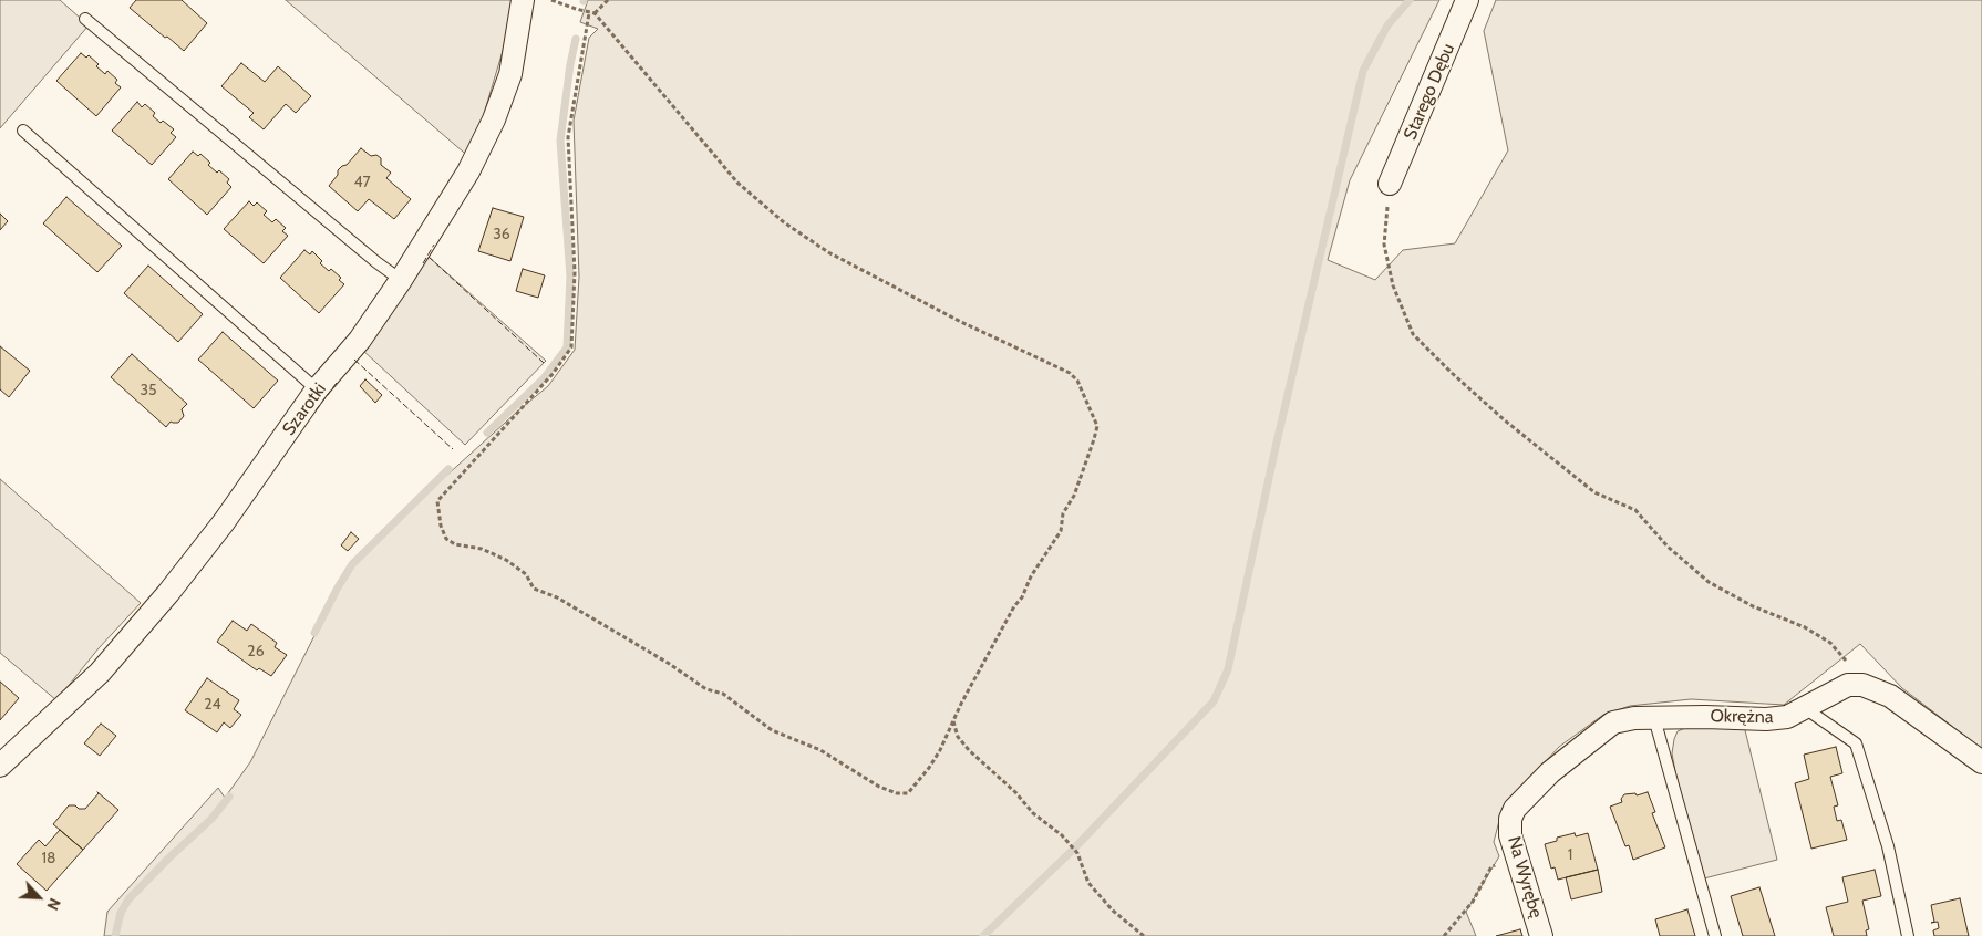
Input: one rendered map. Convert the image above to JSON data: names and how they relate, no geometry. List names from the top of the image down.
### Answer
{
  "streets": {
    "street": [
      "Starego Dębu",
      "Szarotki",
      "Okrężna",
      "Na Wyrębę"
    ]
  },
  "crossings": [
    ["Okrężna", "Na Wyrębę"]
  ],
  "house_numbers": [
    "47",
    "36",
    "35",
    "26",
    "24",
    "1",
    "18"
  ],
  "north": "bottom right"
}
